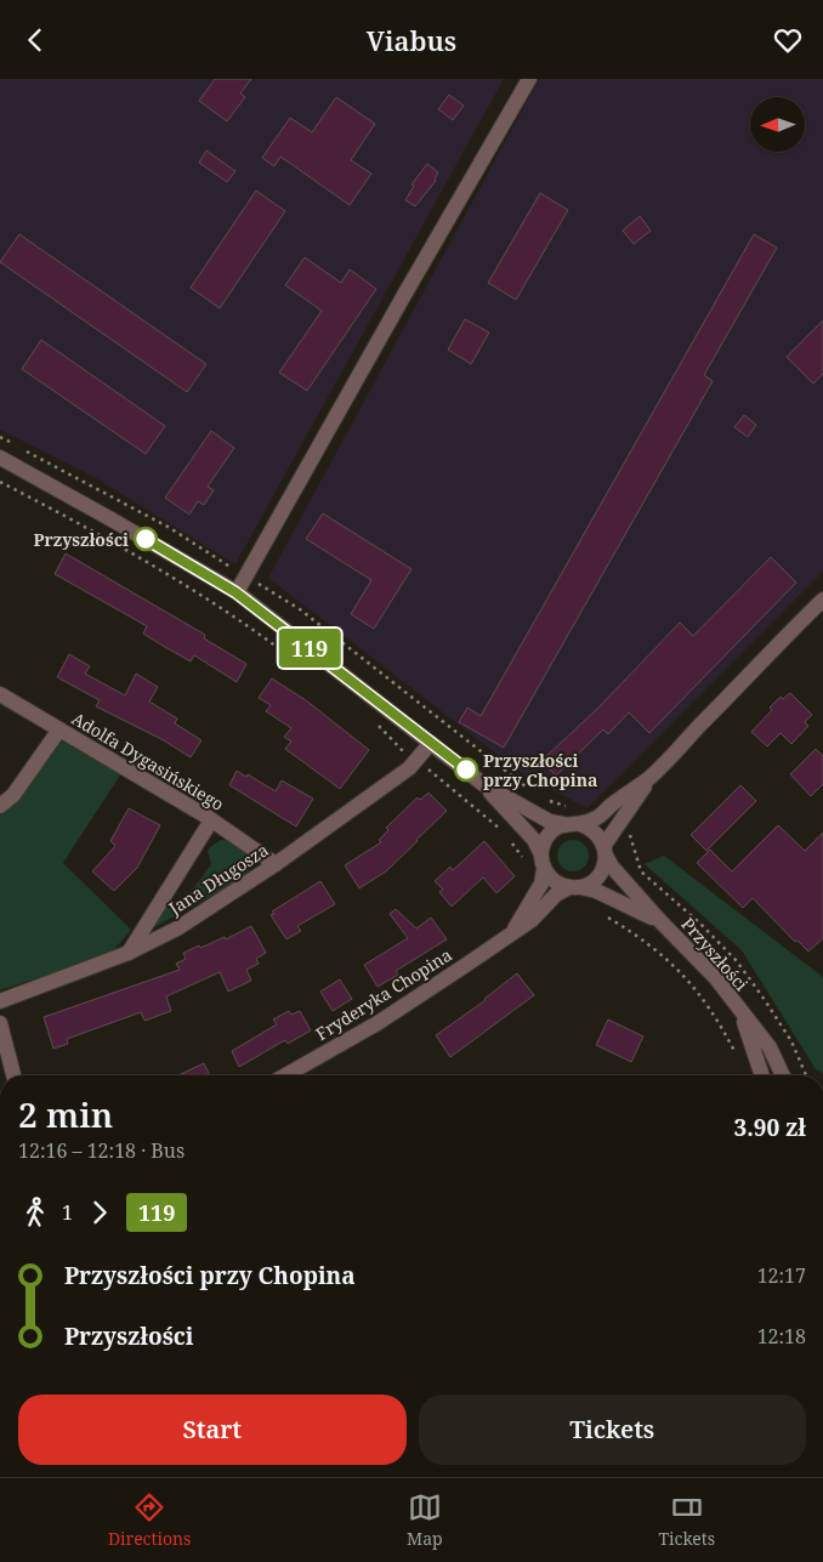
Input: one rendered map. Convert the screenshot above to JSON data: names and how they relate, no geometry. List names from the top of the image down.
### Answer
{
  "streets": {
    "street": [
      "Adolfa Dygasińskiego",
      "Jana Długosza",
      "Przyszłości",
      "Fryderyka Chopina"
    ]
  },
  "crossings": [
    ["Adolfa Dygasińskiego", "Jana Długosza"],
    ["Przyszłości", "Fryderyka Chopina"]
  ],
  "places": ["Przyszłości", "Przyszłości przy Chopina"],
  "lines": ["bus line 119"],
  "north": "left",
  "page": {
    "header": "Viabus",
    "on_map": "119",
    "heading": ["2 min", "12:16 – 12:18 · Bus", "3.90 zł"],
    "legs": ["1", "119"],
    "list": [
      {
        "name": "Przyszłości przy Chopina",
        "value": "12:17"
      },
      {
        "name": "Przyszłości",
        "value": "12:18"
      }
    ],
    "buttons": ["Start", "Tickets"],
    "tabs": ["Directions", "Map", "Tickets"]
  }
}
